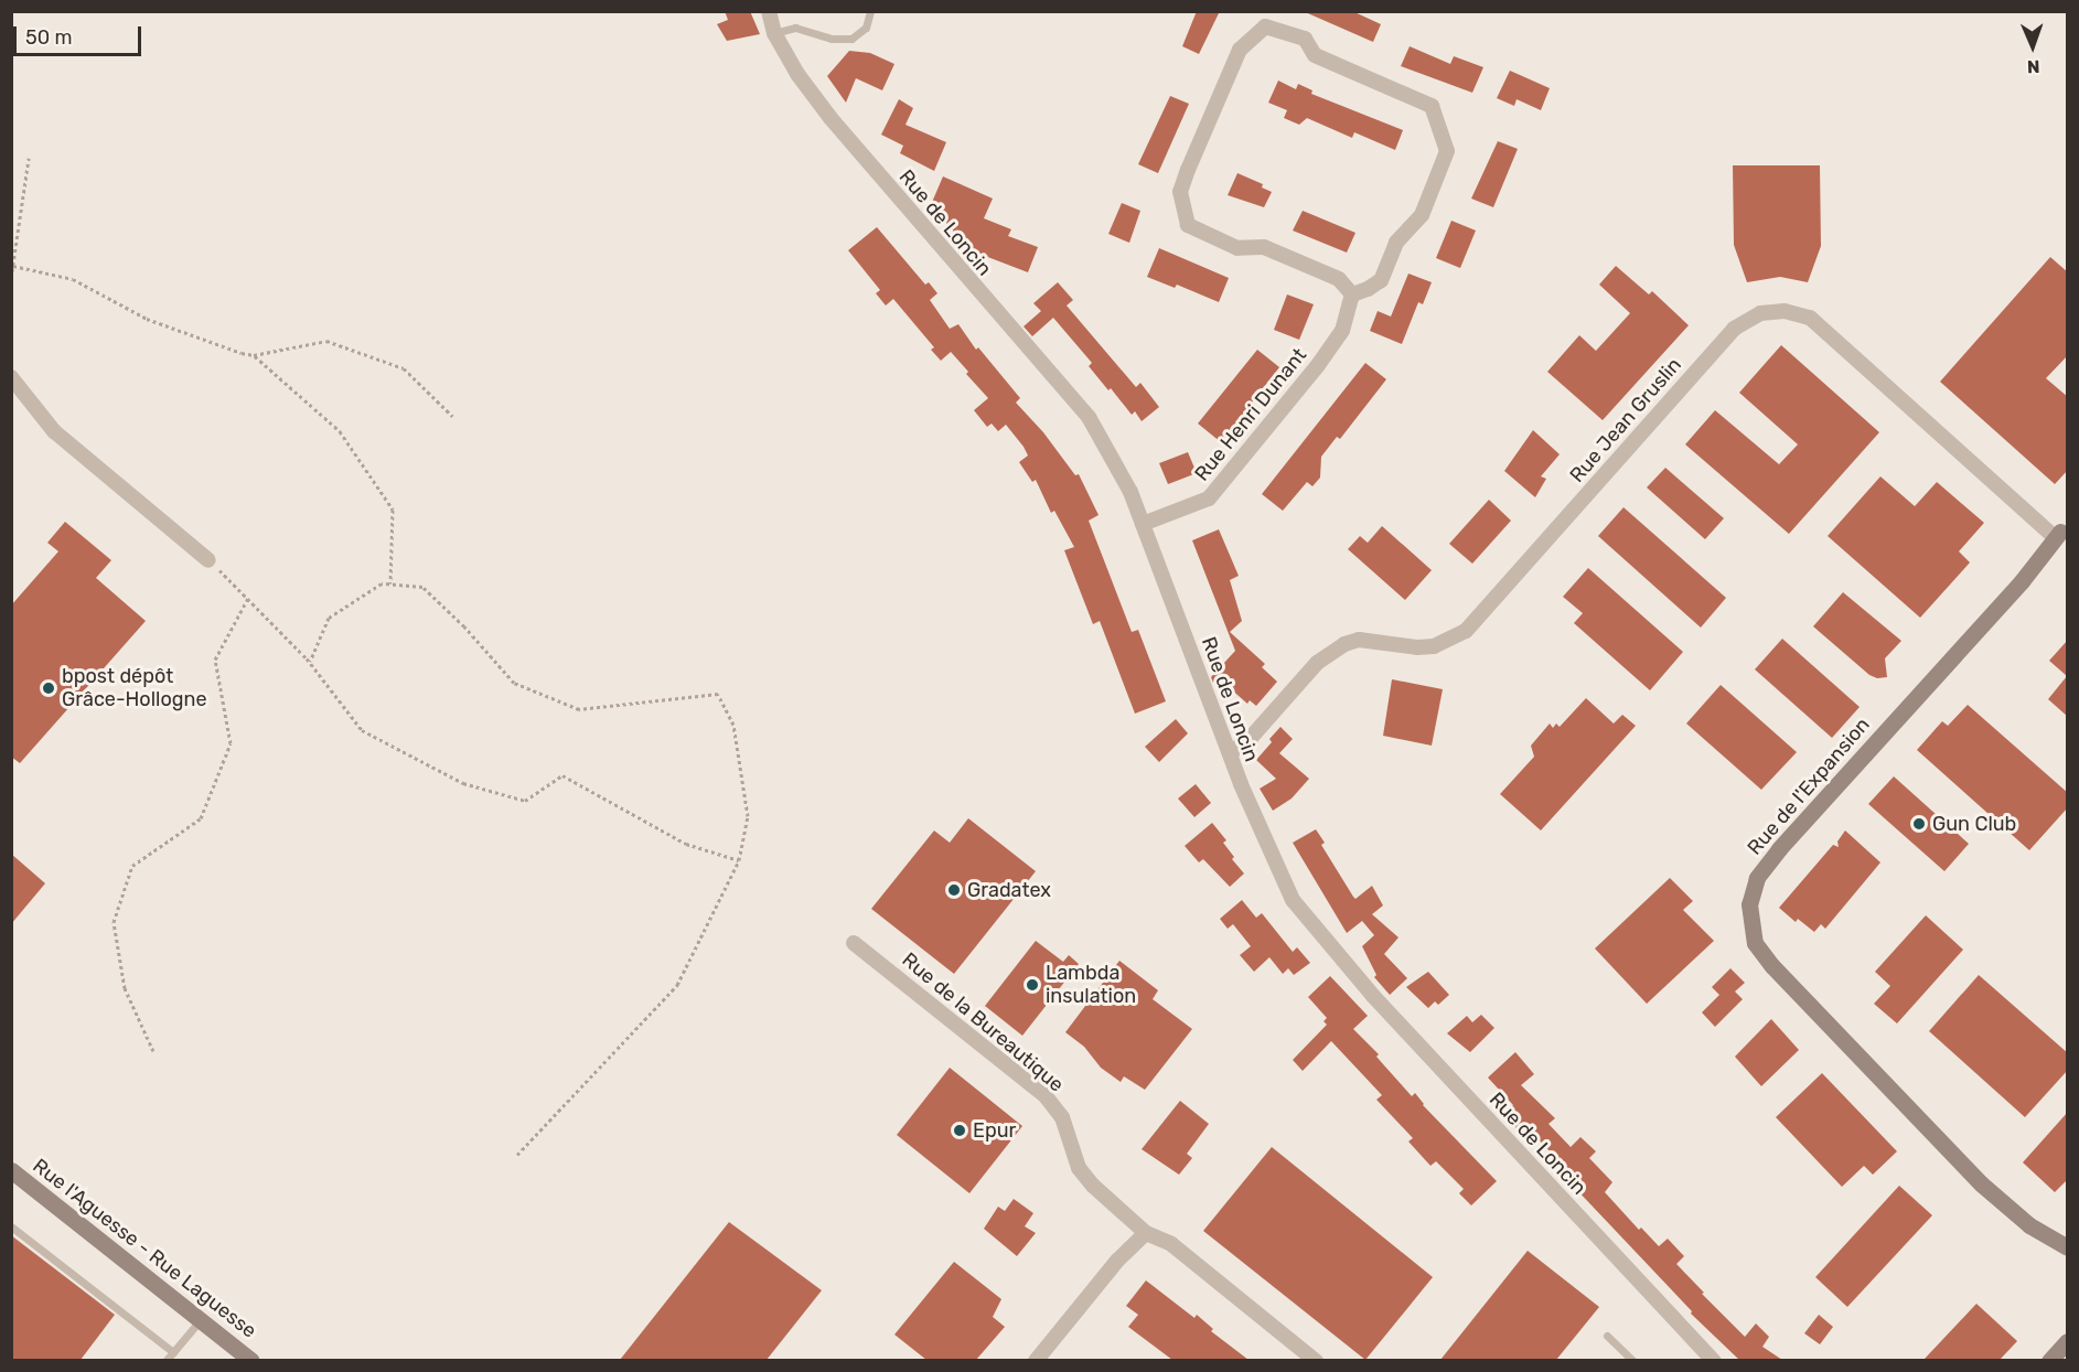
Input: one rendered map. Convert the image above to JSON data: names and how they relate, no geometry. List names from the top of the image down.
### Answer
{
  "streets": {
    "street": [
      "Rue de Loncin",
      "Rue Henri Dunant",
      "Rue Jean Gruslin",
      "Rue de l'Expansion",
      "Rue de la Bureautique",
      "Rue l'Aguesse - Rue Laguesse"
    ]
  },
  "crossings": [
    ["Rue de Loncin", "Rue Henri Dunant"],
    ["Rue de Loncin", "Rue Jean Gruslin"],
    ["Rue Jean Gruslin", "Rue de l'Expansion"]
  ],
  "places": [
    "bpost dépôt Grâce-Hollogne",
    "Gun Club",
    "Gradatex",
    "Lambda insulation",
    "Epur"
  ],
  "scale_bar": "50 m",
  "north": "bottom"
}
